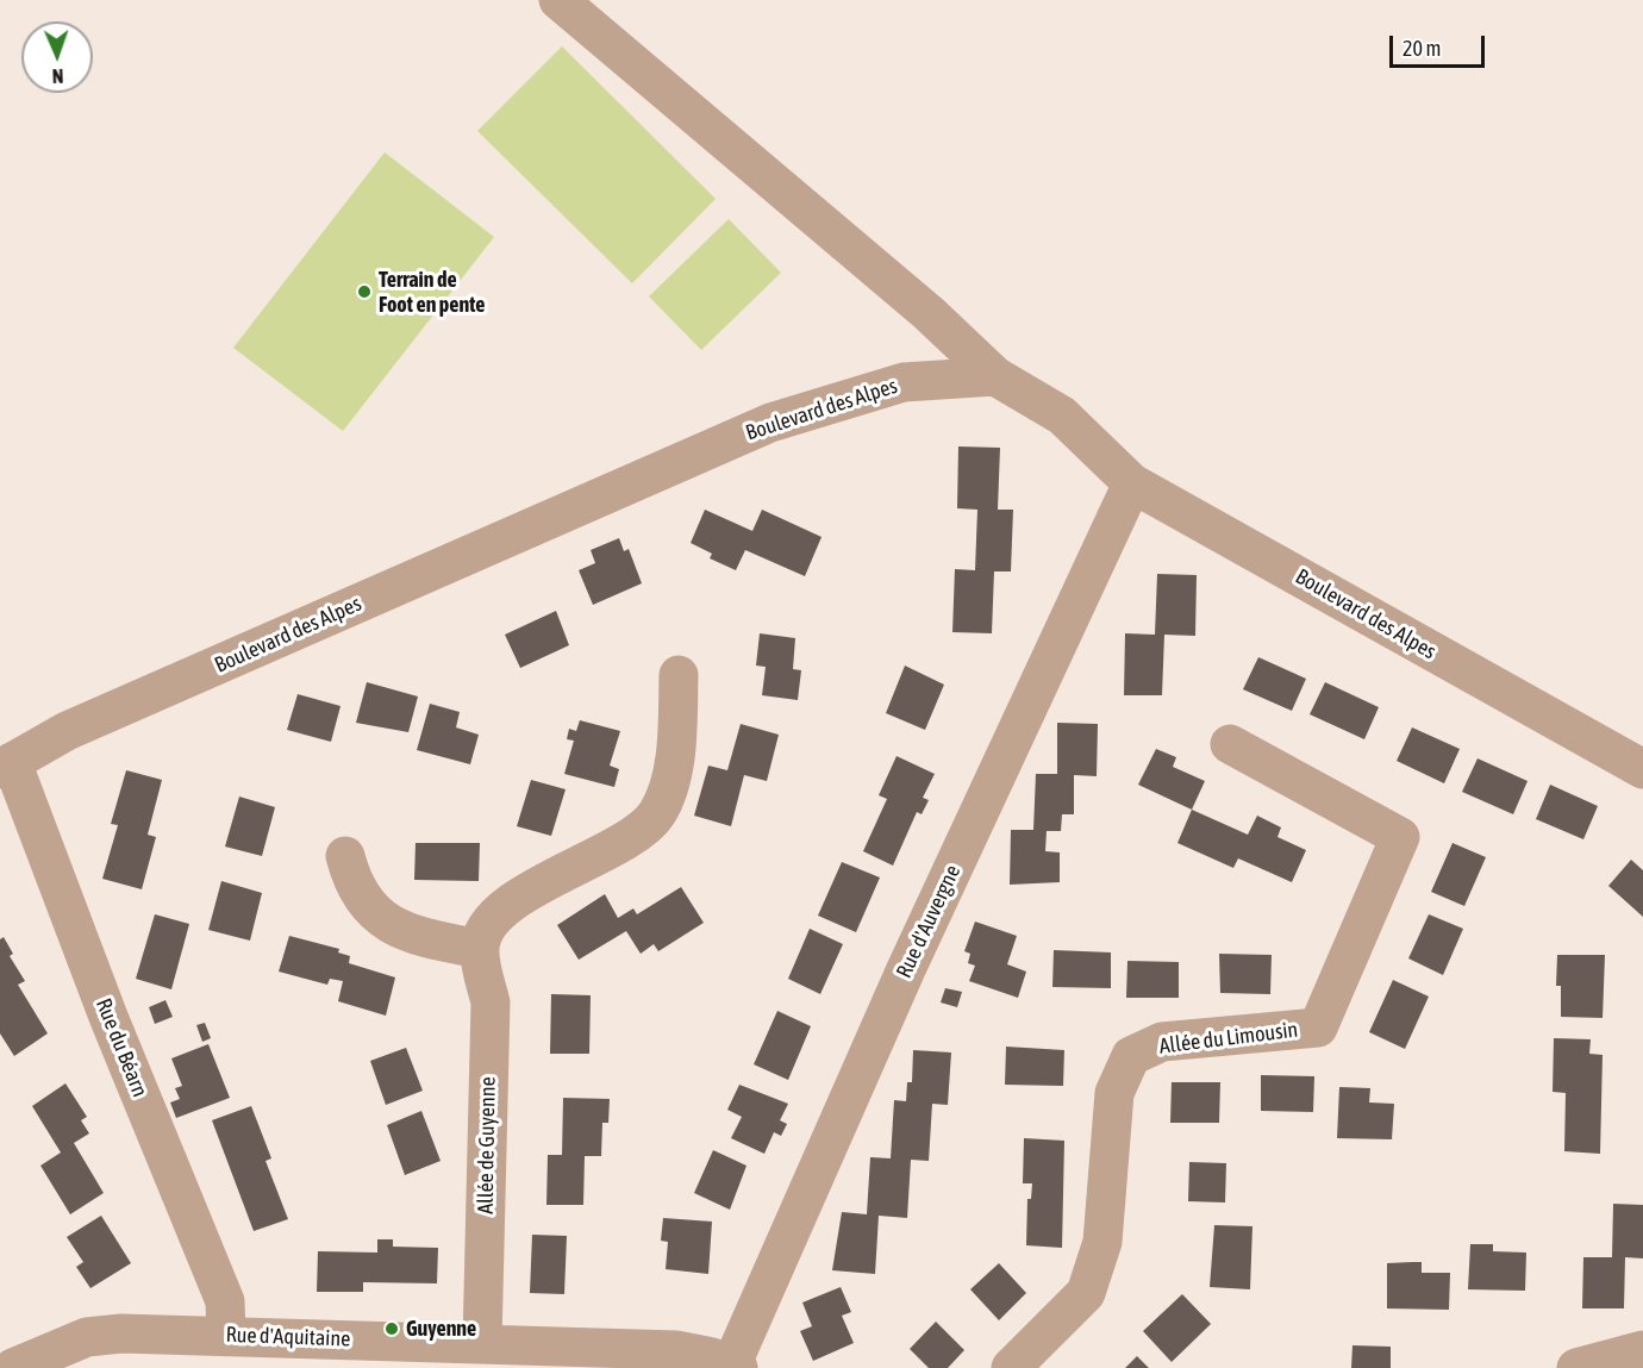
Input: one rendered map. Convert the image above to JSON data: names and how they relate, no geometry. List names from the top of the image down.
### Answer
{
  "streets": {
    "street": [
      "Boulevard des Alpes",
      "Rue d'Auvergne",
      "Allée du Limousin",
      "Rue du Béarn",
      "Allée de Guyenne",
      "Rue d'Aquitaine"
    ]
  },
  "crossings": [
    ["Boulevard des Alpes", "Rue d'Auvergne"],
    ["Boulevard des Alpes", "Rue du Béarn"],
    ["Rue d'Auvergne", "Rue d'Aquitaine"],
    ["Rue du Béarn", "Rue d'Aquitaine"],
    ["Allée de Guyenne", "Rue d'Aquitaine"]
  ],
  "places": ["Terrain de Foot en pente", "Guyenne"],
  "scale_bar": "20 m",
  "north": "bottom"
}
